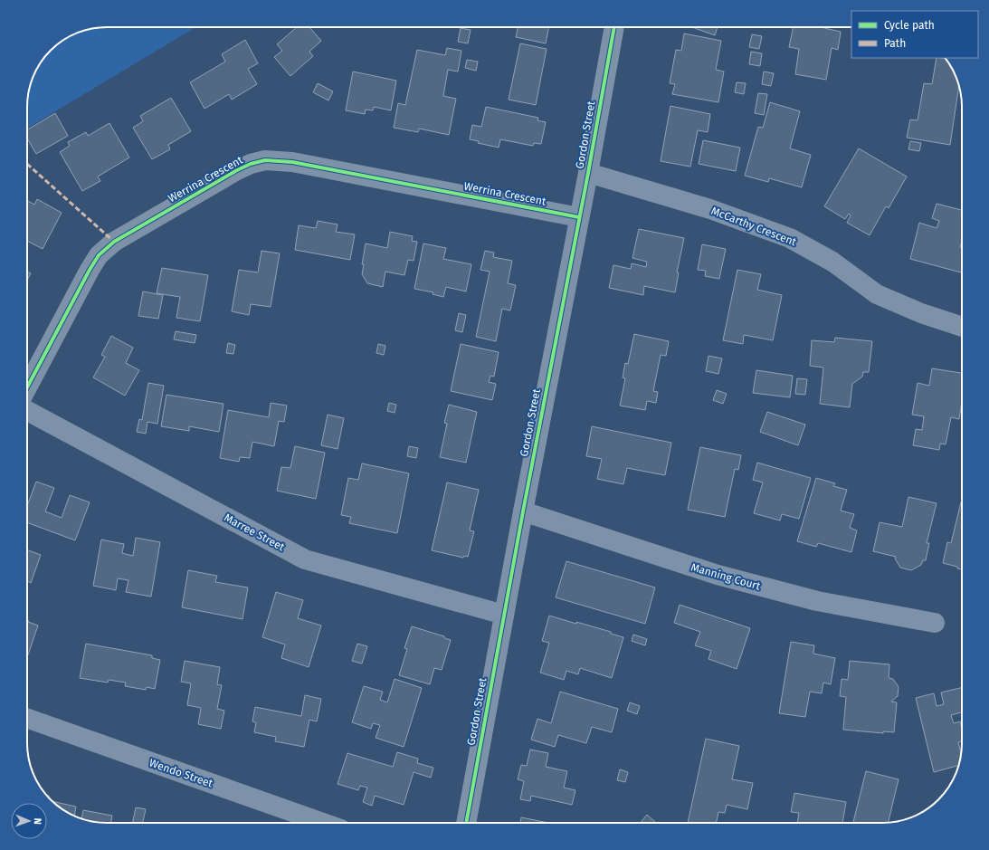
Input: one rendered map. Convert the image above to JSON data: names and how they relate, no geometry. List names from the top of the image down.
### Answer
{
  "streets": {
    "street": [
      "Gordon Street",
      "Werrina Crescent",
      "McCarthy Crescent",
      "Marree Street",
      "Manning Court",
      "Wendo Street"
    ]
  },
  "crossings": [
    ["Gordon Street", "Werrina Crescent"],
    ["Gordon Street", "McCarthy Crescent"],
    ["Gordon Street", "Marree Street"],
    ["Gordon Street", "Manning Court"]
  ],
  "legend": ["Cycle path", "Path"],
  "north": "right"
}
